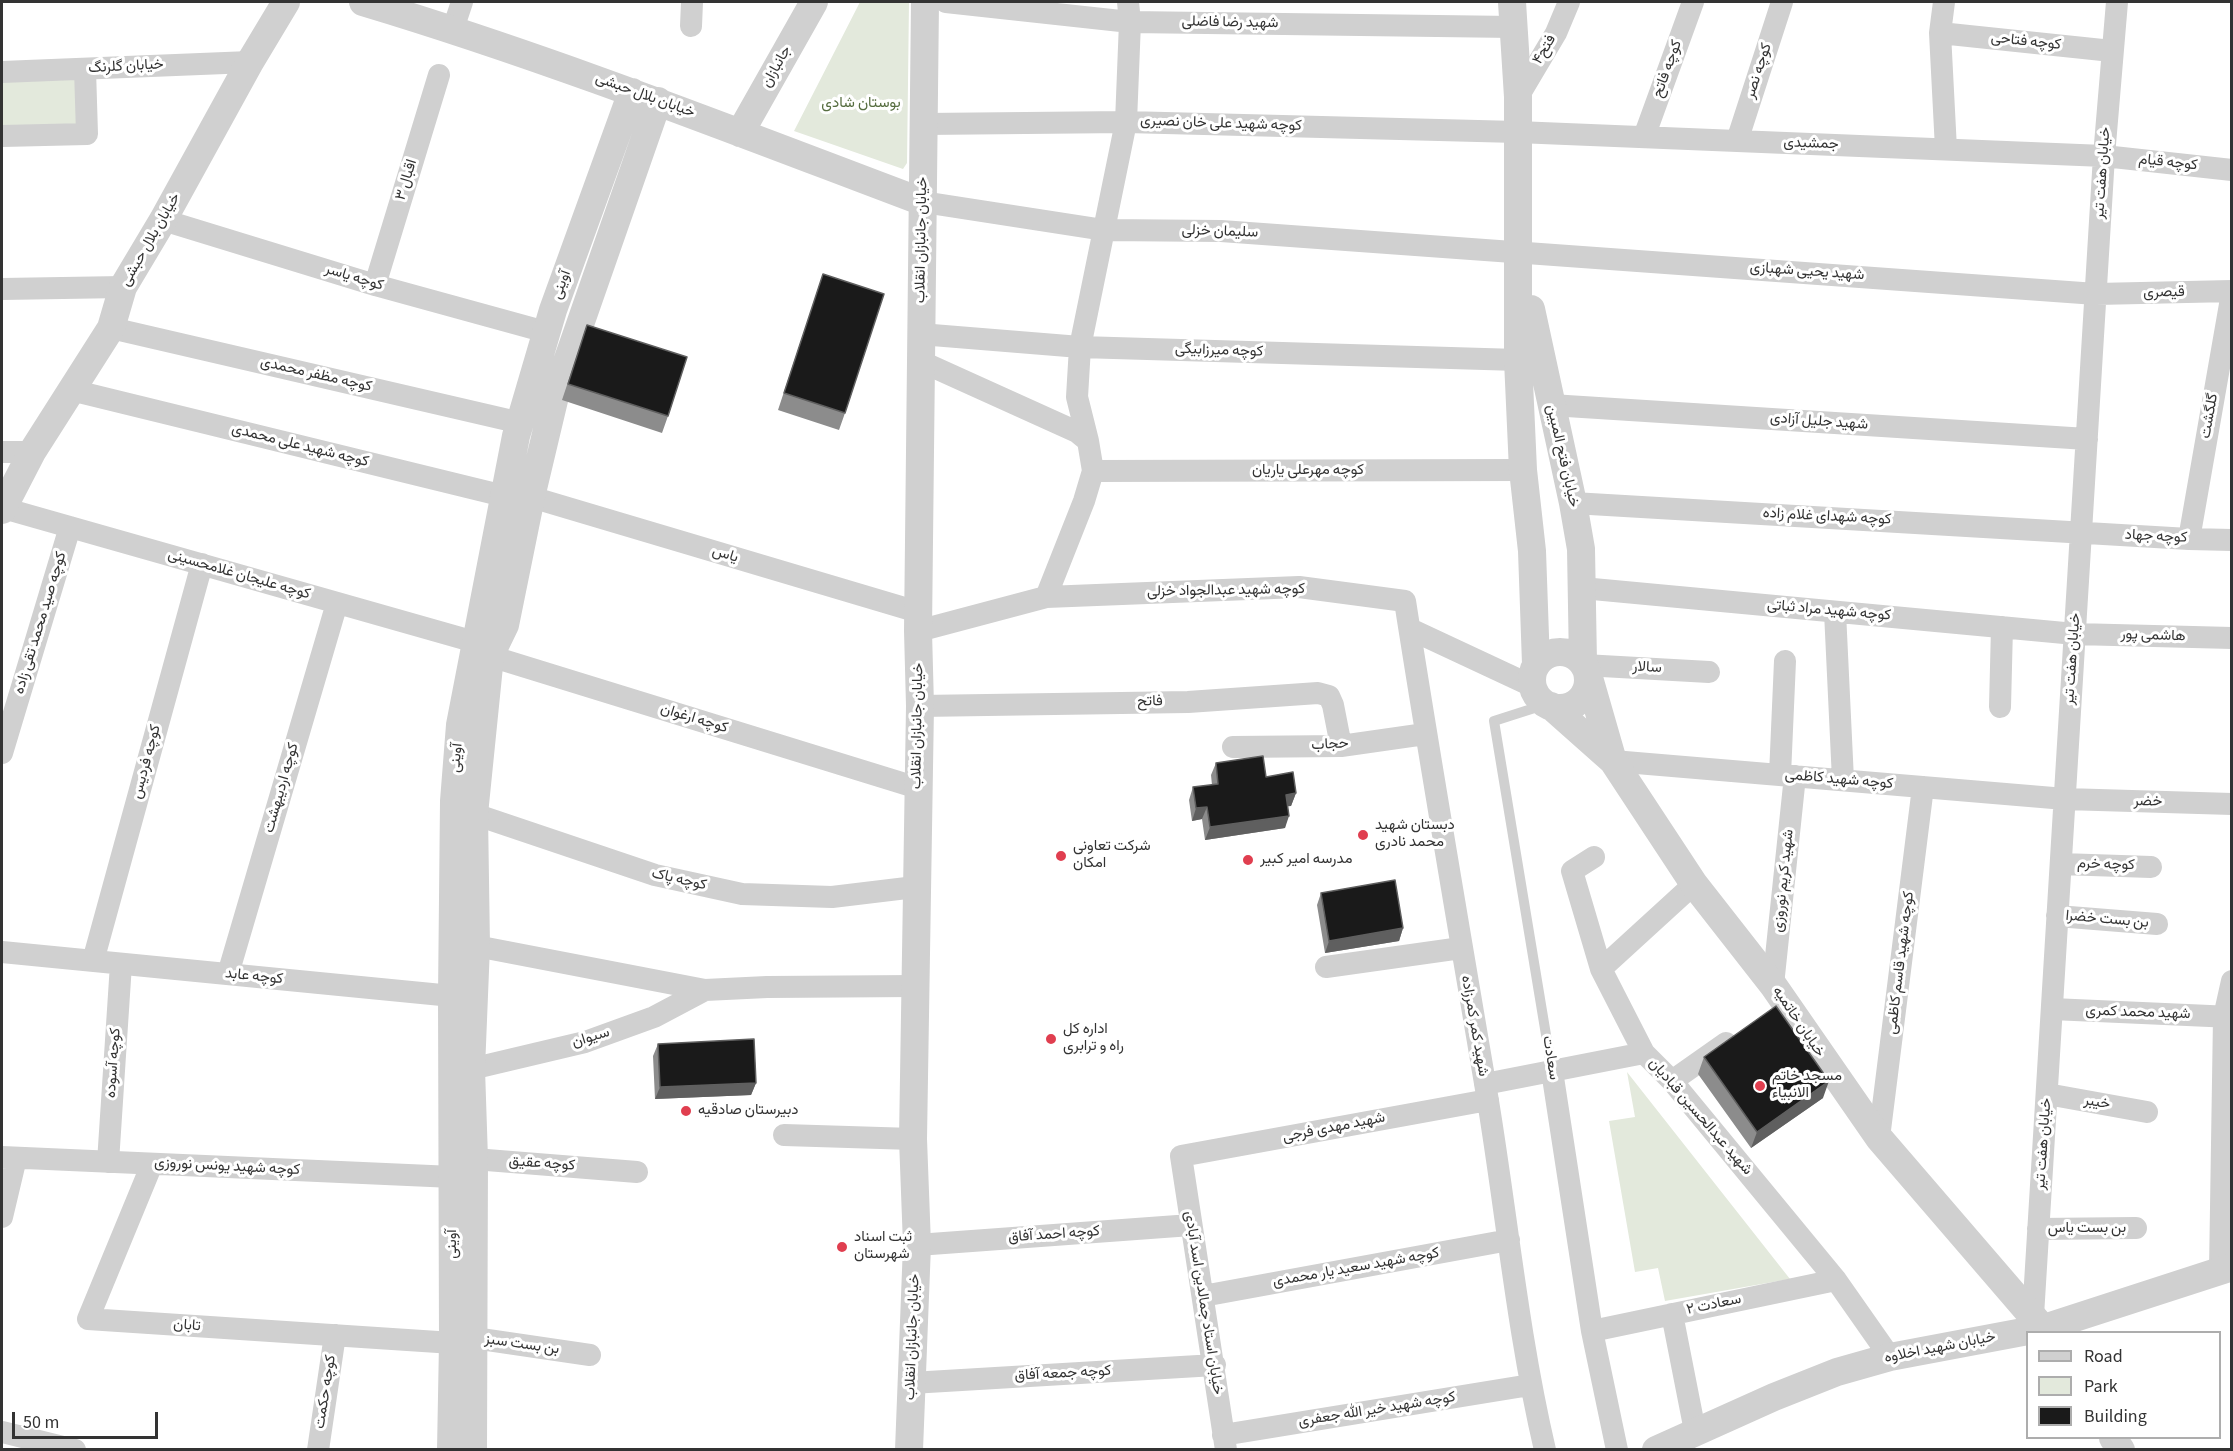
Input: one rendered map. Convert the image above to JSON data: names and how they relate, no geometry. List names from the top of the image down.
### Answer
{
  "streets": {
    "street": [
      "شهید رضا فاضلی",
      "کوچه فتاحی",
      "فتح۴",
      "خیابان گلرنگ",
      "جانبازان",
      "کوچه فاتح",
      "کوچه نصر",
      "خیابان بلال حبشی",
      "کوچه شهید علی خان نصیری",
      "جمشیدی",
      "کوچه قیام",
      "خیابان هفت تیر",
      "اقبال ۳",
      "سلیمان خزلی",
      "خیابان جانبازان انقلاب",
      "شهید یحیی شهبازی",
      "کوچه یاسر",
      "آوینی",
      "قیصری",
      "کوچه میرزابیگی",
      "کوچه مظفر محمدی",
      "گلگشت",
      "شهید جلیل آزادی",
      "کوچه شهید علی محمدی",
      "خیابان فتح المبین",
      "کوچه مهرعلی یاریان",
      "کوچه شهدای غلام زاده",
      "کوچه جهاد",
      "یاس",
      "کوچه علیجان غلامحسینی",
      "کوچه شهید عبدالجواد خزلی",
      "کوچه شهید مراد ثباتی",
      "کوچه صید محمد تقی زاده",
      "هاشمی پور",
      "سالار",
      "فاتح",
      "کوچه ارغوان",
      "حجاب",
      "کوچه فردیس",
      "کوچه شهید کاظمی",
      "کوچه اردیبهشت",
      "خضر",
      "کوچه خرم",
      "کوچه پاک",
      "شهید کریم نوروزی",
      "بن بست خضرا",
      "کوچه شهید قاسم کاظمی",
      "کوچه عابد",
      "شهید محمد کمری",
      "خیابان خاتمیه",
      "شهید کمر کمرزاده",
      "سیوان",
      "سعادت",
      "کوچه آسوده",
      "خیبر",
      "شهید عبدالحسین قبادیان",
      "شهید مهدی فرجی",
      "کوچه عقیق",
      "کوچه شهید یونس نوروزی",
      "بن بست یاس",
      "کوچه احمد آفاق",
      "کوچه شهید سعید یار محمدی",
      "خیابان استاد جمالدین اسد آبادی",
      "سعادت ۲",
      "تابان",
      "بن بست سبز",
      "خیابان شهید اخلاوه",
      "کوچه جمعه آفاق",
      "کوچه حکمت",
      "کوچه شهید خیر الله جعفری"
    ]
  },
  "crossings": [
    ["شهید رضا فاضلی", "خیابان فتح المبین"],
    ["کوچه فتاحی", "خیابان هفت تیر"],
    ["فتح۴", "خیابان فتح المبین"],
    ["خیابان گلرنگ", "خیابان بلال حبشی"],
    ["جانبازان", "خیابان بلال حبشی"],
    ["کوچه فاتح", "جمشیدی"],
    ["کوچه نصر", "جمشیدی"],
    ["خیابان بلال حبشی", "سلیمان خزلی"],
    ["خیابان بلال حبشی", "خیابان جانبازان انقلاب"],
    ["خیابان بلال حبشی", "کوچه یاسر"],
    ["خیابان بلال حبشی", "آوینی"],
    ["خیابان بلال حبشی", "کوچه مظفر محمدی"],
    ["خیابان بلال حبشی", "کوچه شهید علی محمدی"],
    ["خیابان بلال حبشی", "کوچه علیجان غلامحسینی"],
    ["کوچه شهید علی خان نصیری", "جمشیدی"],
    ["کوچه شهید علی خان نصیری", "خیابان جانبازان انقلاب"],
    ["کوچه شهید علی خان نصیری", "خیابان فتح المبین"],
    ["جمشیدی", "کوچه قیام"],
    ["جمشیدی", "خیابان هفت تیر"],
    ["جمشیدی", "خیابان فتح المبین"],
    ["کوچه قیام", "خیابان هفت تیر"],
    ["خیابان هفت تیر", "شهید یحیی شهبازی"],
    ["خیابان هفت تیر", "قیصری"],
    ["خیابان هفت تیر", "شهید جلیل آزادی"],
    ["خیابان هفت تیر", "کوچه شهدای غلام زاده"],
    ["خیابان هفت تیر", "کوچه جهاد"],
    ["خیابان هفت تیر", "کوچه شهید مراد ثباتی"],
    ["خیابان هفت تیر", "هاشمی پور"],
    ["خیابان هفت تیر", "کوچه شهید کاظمی"],
    ["خیابان هفت تیر", "خضر"],
    ["خیابان هفت تیر", "کوچه خرم"],
    ["خیابان هفت تیر", "بن بست خضرا"],
    ["خیابان هفت تیر", "شهید محمد کمری"],
    ["خیابان هفت تیر", "خیابان خاتمیه"],
    ["خیابان هفت تیر", "خیبر"],
    ["خیابان هفت تیر", "بن بست یاس"],
    ["خیابان هفت تیر", "خیابان شهید اخلاوه"],
    ["اقبال ۳", "کوچه یاسر"],
    ["سلیمان خزلی", "خیابان جانبازان انقلاب"],
    ["سلیمان خزلی", "شهید یحیی شهبازی"],
    ["سلیمان خزلی", "خیابان فتح المبین"],
    ["خیابان جانبازان انقلاب", "کوچه میرزابیگی"],
    ["خیابان جانبازان انقلاب", "یاس"],
    ["خیابان جانبازان انقلاب", "کوچه شهید عبدالجواد خزلی"],
    ["خیابان جانبازان انقلاب", "فاتح"],
    ["خیابان جانبازان انقلاب", "کوچه ارغوان"],
    ["خیابان جانبازان انقلاب", "کوچه پاک"],
    ["خیابان جانبازان انقلاب", "کوچه احمد آفاق"],
    ["خیابان جانبازان انقلاب", "کوچه جمعه آفاق"],
    ["شهید یحیی شهبازی", "قیصری"],
    ["شهید یحیی شهبازی", "خیابان فتح المبین"],
    ["کوچه یاسر", "آوینی"],
    ["آوینی", "کوچه مظفر محمدی"],
    ["آوینی", "کوچه شهید علی محمدی"],
    ["آوینی", "یاس"],
    ["آوینی", "کوچه علیجان غلامحسینی"],
    ["آوینی", "کوچه ارغوان"],
    ["آوینی", "کوچه پاک"],
    ["آوینی", "کوچه عابد"],
    ["آوینی", "سیوان"],
    ["آوینی", "کوچه عقیق"],
    ["آوینی", "کوچه شهید یونس نوروزی"],
    ["آوینی", "تابان"],
    ["آوینی", "بن بست سبز"],
    ["قیصری", "گلگشت"],
    ["کوچه میرزابیگی", "خیابان فتح المبین"],
    ["گلگشت", "کوچه جهاد"],
    ["شهید جلیل آزادی", "خیابان فتح المبین"],
    ["کوچه شهید علی محمدی", "یاس"],
    ["خیابان فتح المبین", "کوچه مهرعلی یاریان"],
    ["خیابان فتح المبین", "کوچه شهدای غلام زاده"],
    ["خیابان فتح المبین", "کوچه شهید مراد ثباتی"],
    ["خیابان فتح المبین", "سالار"],
    ["خیابان فتح المبین", "خیابان خاتمیه"],
    ["خیابان فتح المبین", "سعادت"],
    ["کوچه شهدای غلام زاده", "کوچه جهاد"],
    ["یاس", "کوچه شهید عبدالجواد خزلی"],
    ["کوچه علیجان غلامحسینی", "کوچه صید محمد تقی زاده"],
    ["کوچه علیجان غلامحسینی", "کوچه ارغوان"],
    ["کوچه علیجان غلامحسینی", "کوچه فردیس"],
    ["کوچه علیجان غلامحسینی", "کوچه اردیبهشت"],
    ["کوچه شهید عبدالجواد خزلی", "شهید کمر کمرزاده"],
    ["کوچه شهید مراد ثباتی", "هاشمی پور"],
    ["سالار", "خیابان خاتمیه"],
    ["فاتح", "حجاب"],
    ["حجاب", "شهید کمر کمرزاده"],
    ["کوچه فردیس", "کوچه عابد"],
    ["کوچه شهید کاظمی", "خضر"],
    ["کوچه شهید کاظمی", "شهید کریم نوروزی"],
    ["کوچه شهید کاظمی", "کوچه شهید قاسم کاظمی"],
    ["کوچه شهید کاظمی", "خیابان خاتمیه"],
    ["کوچه اردیبهشت", "کوچه عابد"],
    ["شهید کریم نوروزی", "خیابان خاتمیه"],
    ["کوچه شهید قاسم کاظمی", "خیابان خاتمیه"],
    ["کوچه عابد", "کوچه آسوده"],
    ["خیابان خاتمیه", "سعادت"],
    ["خیابان خاتمیه", "خیابان شهید اخلاوه"],
    ["شهید کمر کمرزاده", "شهید مهدی فرجی"],
    ["شهید کمر کمرزاده", "کوچه شهید سعید یار محمدی"],
    ["شهید کمر کمرزاده", "کوچه شهید خیر الله جعفری"],
    ["سعادت", "شهید مهدی فرجی"],
    ["سعادت", "سعادت ۲"],
    ["کوچه آسوده", "کوچه شهید یونس نوروزی"],
    ["شهید عبدالحسین قبادیان", "شهید مهدی فرجی"],
    ["شهید عبدالحسین قبادیان", "سعادت ۲"],
    ["شهید عبدالحسین قبادیان", "خیابان شهید اخلاوه"],
    ["شهید مهدی فرجی", "خیابان استاد جمالدین اسد آبادی"],
    ["کوچه شهید یونس نوروزی", "تابان"],
    ["کوچه احمد آفاق", "خیابان استاد جمالدین اسد آبادی"],
    ["کوچه شهید سعید یار محمدی", "خیابان استاد جمالدین اسد آبادی"],
    ["خیابان استاد جمالدین اسد آبادی", "کوچه جمعه آفاق"],
    ["خیابان استاد جمالدین اسد آبادی", "کوچه شهید خیر الله جعفری"],
    ["تابان", "بن بست سبز"],
    ["تابان", "کوچه حکمت"]
  ],
  "parks": ["بوستان شادی"],
  "places": [
    "دبستان شهید محمد نادری",
    "شرکت تعاونی امکان",
    "مدرسه امیر کبیر",
    "اداره کل راه و ترابری",
    "مسجد خاتم الانبیاء",
    "دبیرستان صادقیه",
    "ثبت اسناد شهرستان"
  ],
  "legend": ["Road", "Park", "Building"],
  "scale_bar": "50 m"
}
